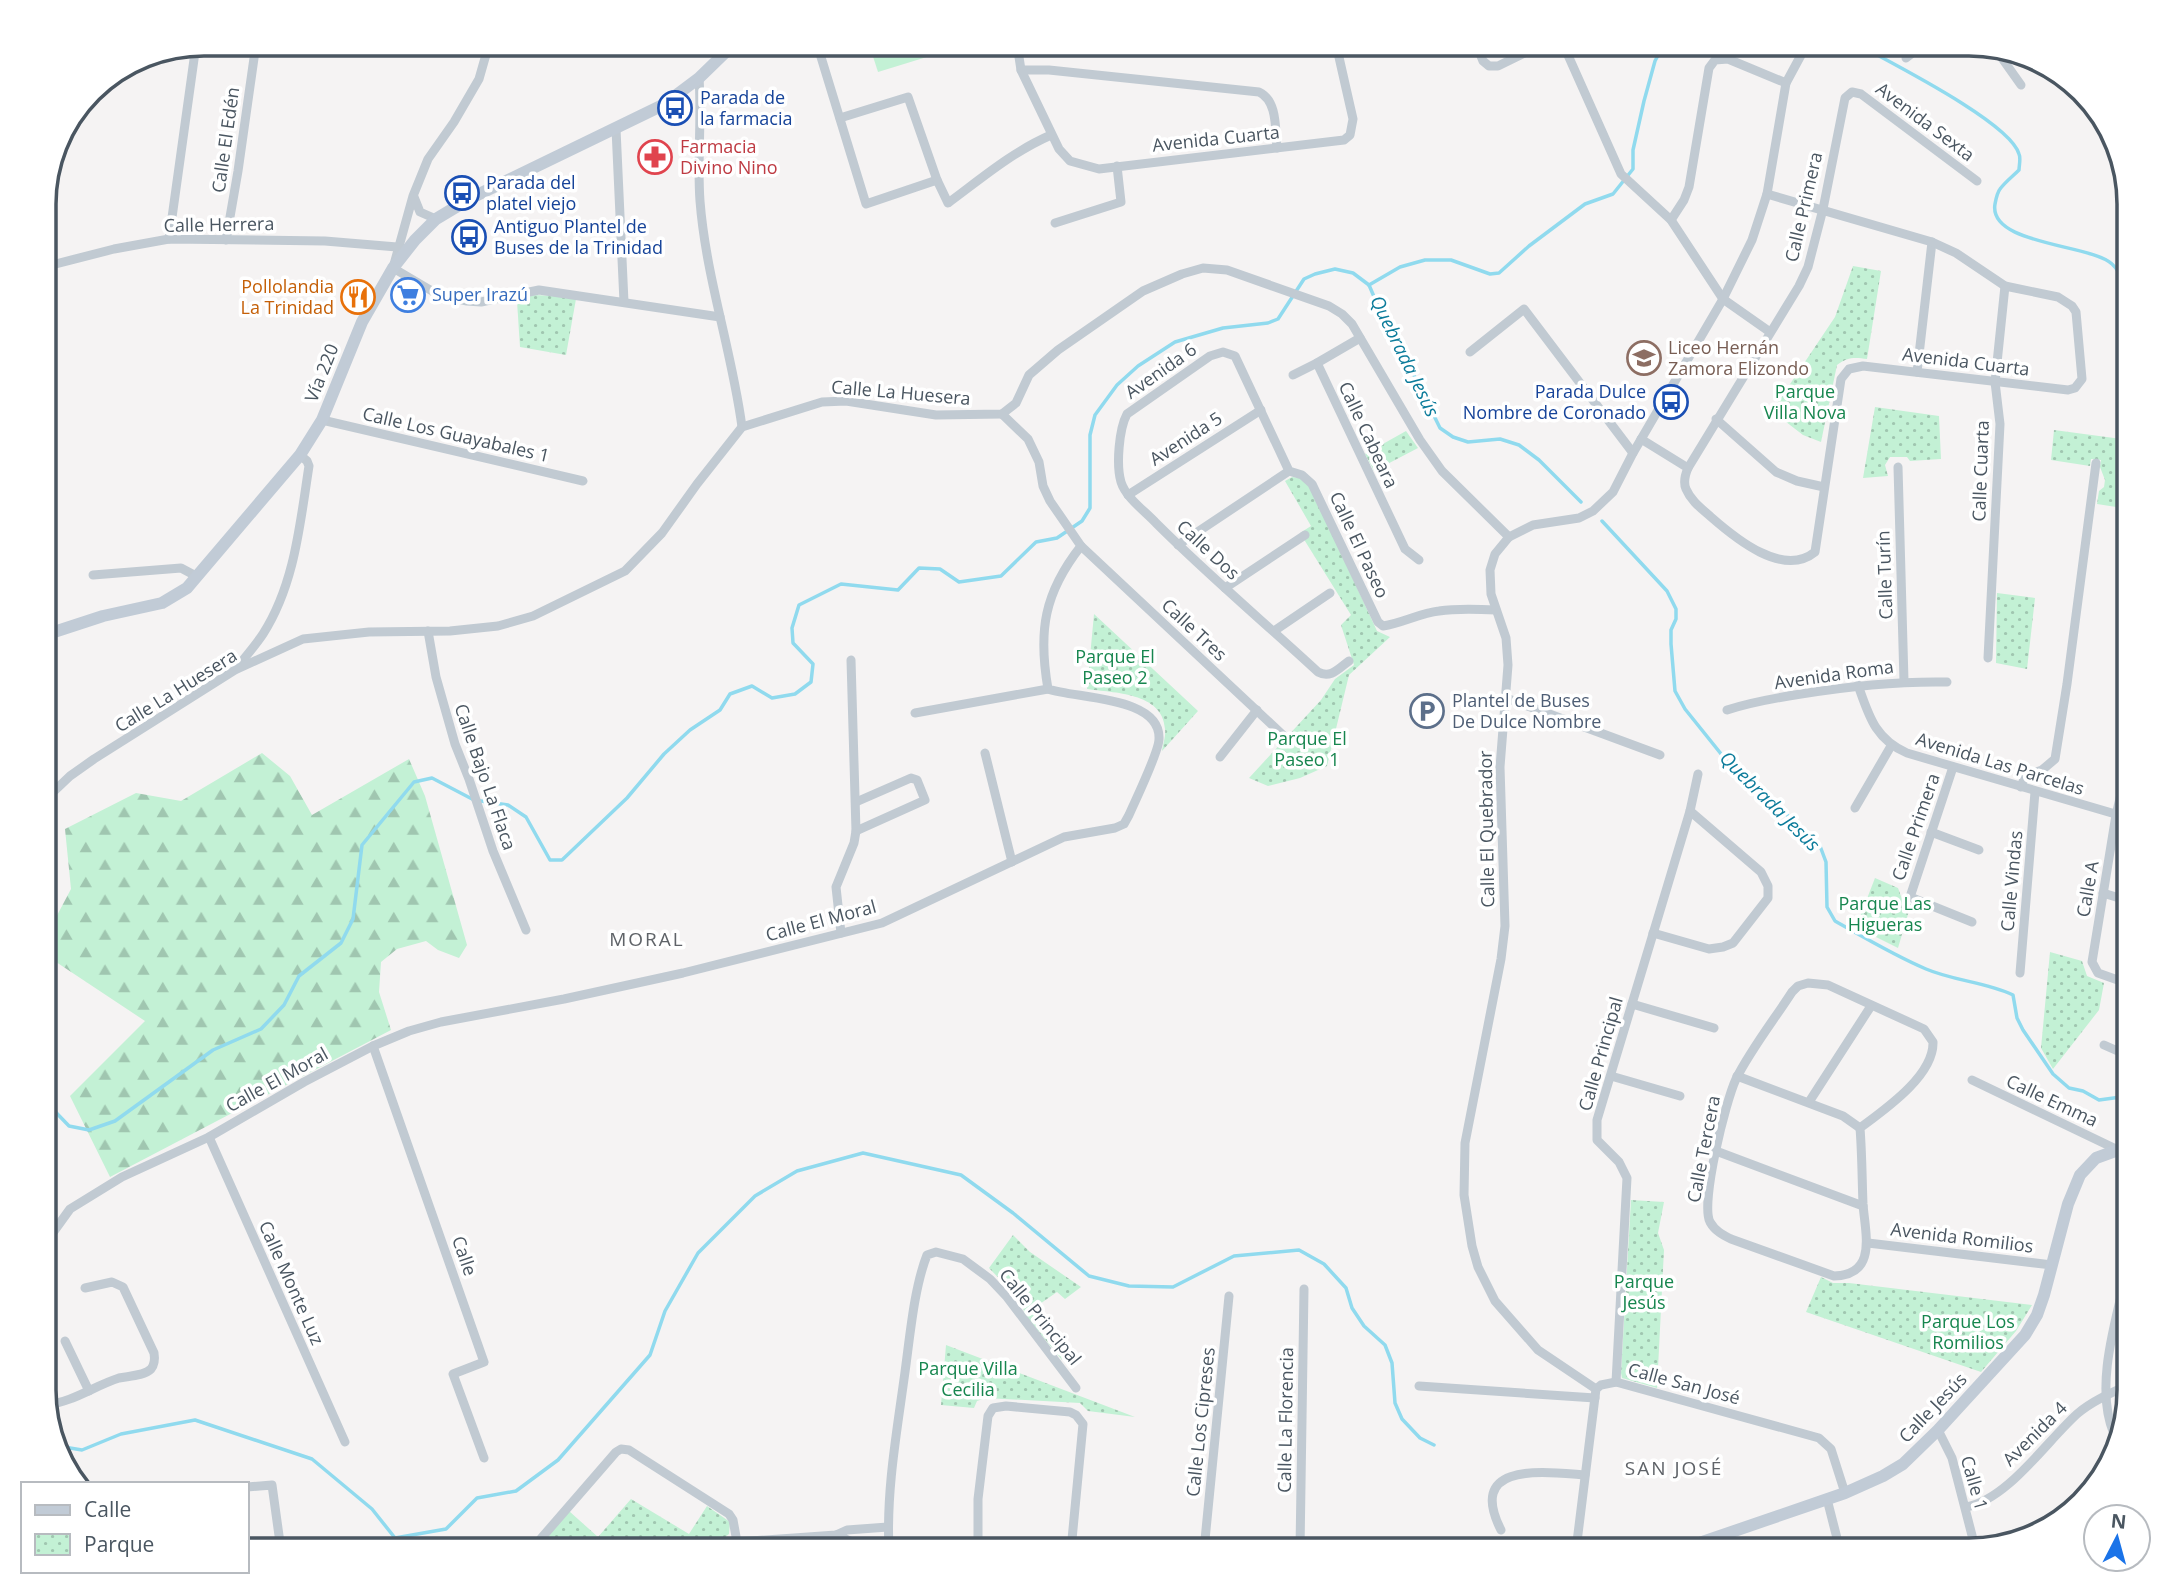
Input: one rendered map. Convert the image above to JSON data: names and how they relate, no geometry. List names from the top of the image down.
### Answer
{
  "streets": {
    "main road": ["Vía 220", "Calle Jesús"],
    "street": [
      "Avenida Sexta",
      "Avenida Cuarta",
      "Calle El Edén",
      "Calle Primera",
      "Calle Herrera",
      "Avenida 6",
      "Calle La Huesera",
      "Calle Los Guayabales 1",
      "Calle Cabeara",
      "Avenida 5",
      "Calle Cuarta",
      "Calle El Paseo",
      "Calle Dos",
      "Calle Turín",
      "Calle Tres",
      "Avenida Roma",
      "Avenida Las Parcelas",
      "Calle Bajo La Flaca",
      "Calle El Quebrador",
      "Calle Vindas",
      "Calle A",
      "Calle El Moral",
      "Calle Principal",
      "Calle Emma",
      "Calle Tercera",
      "Avenida Romilios",
      "Calle",
      "Calle Monte Luz",
      "Calle San José",
      "Calle La Florencia",
      "Calle Los Cipreses",
      "Avenida 4",
      "Calle 1"
    ]
  },
  "crossings": [
    ["Avenida Sexta", "Calle Primera"],
    ["Avenida Cuarta", "Calle Cuarta"],
    ["Calle El Edén", "Calle Herrera"],
    ["Calle Primera", "Avenida Las Parcelas"],
    ["Avenida 6", "Avenida 5"],
    ["Avenida 6", "Calle El Paseo"],
    ["Avenida 6", "Calle Dos"],
    ["Vía 220", "Calle Los Guayabales 1"],
    ["Calle La Huesera", "Calle Bajo La Flaca"],
    ["Avenida 5", "Calle El Paseo"],
    ["Avenida 5", "Calle Dos"],
    ["Calle El Paseo", "Calle El Quebrador"],
    ["Calle Turín", "Avenida Roma"],
    ["Avenida Roma", "Avenida Las Parcelas"],
    ["Avenida Las Parcelas", "Calle Vindas"],
    ["Avenida Las Parcelas", "Calle A"],
    ["Calle El Quebrador", "Calle San José"],
    ["Calle El Moral", "Calle"],
    ["Calle El Moral", "Calle Monte Luz"],
    ["Calle Principal", "Calle San José"],
    ["Calle Tercera", "Avenida Romilios"],
    ["Avenida Romilios", "Calle Jesús"],
    ["Calle San José", "Calle Jesús"],
    ["Calle Jesús", "Calle 1"],
    ["Avenida 4", "Calle 1"]
  ],
  "districts": ["MORAL", "SAN JOSÉ"],
  "water": ["Quebrada Jesús"],
  "parks": [
    "Parque Villa Nova",
    "Parque El Paseo 2",
    "Parque El Paseo 1",
    "Parque Las Higueras",
    "Parque Jesús",
    "Parque Los Romilios",
    "Parque Villa Cecilia"
  ],
  "places": {
    "bus stop": [
      "Parada de la farmacia",
      "Parada del platel viejo",
      "Antiguo Plantel de Buses de la Trinidad",
      "Parada Dulce Nombre de Coronado"
    ],
    "pharmacy": ["Farmacia Divino Nino"],
    "supermarket": ["Super Irazú"],
    "restaurant": ["Pollolandia La Trinidad"],
    "school or university": ["Liceo Hernán Zamora Elizondo"],
    "parking": ["Plantel de Buses De Dulce Nombre"]
  },
  "legend": ["Calle", "Parque"],
  "north": "top"
}
